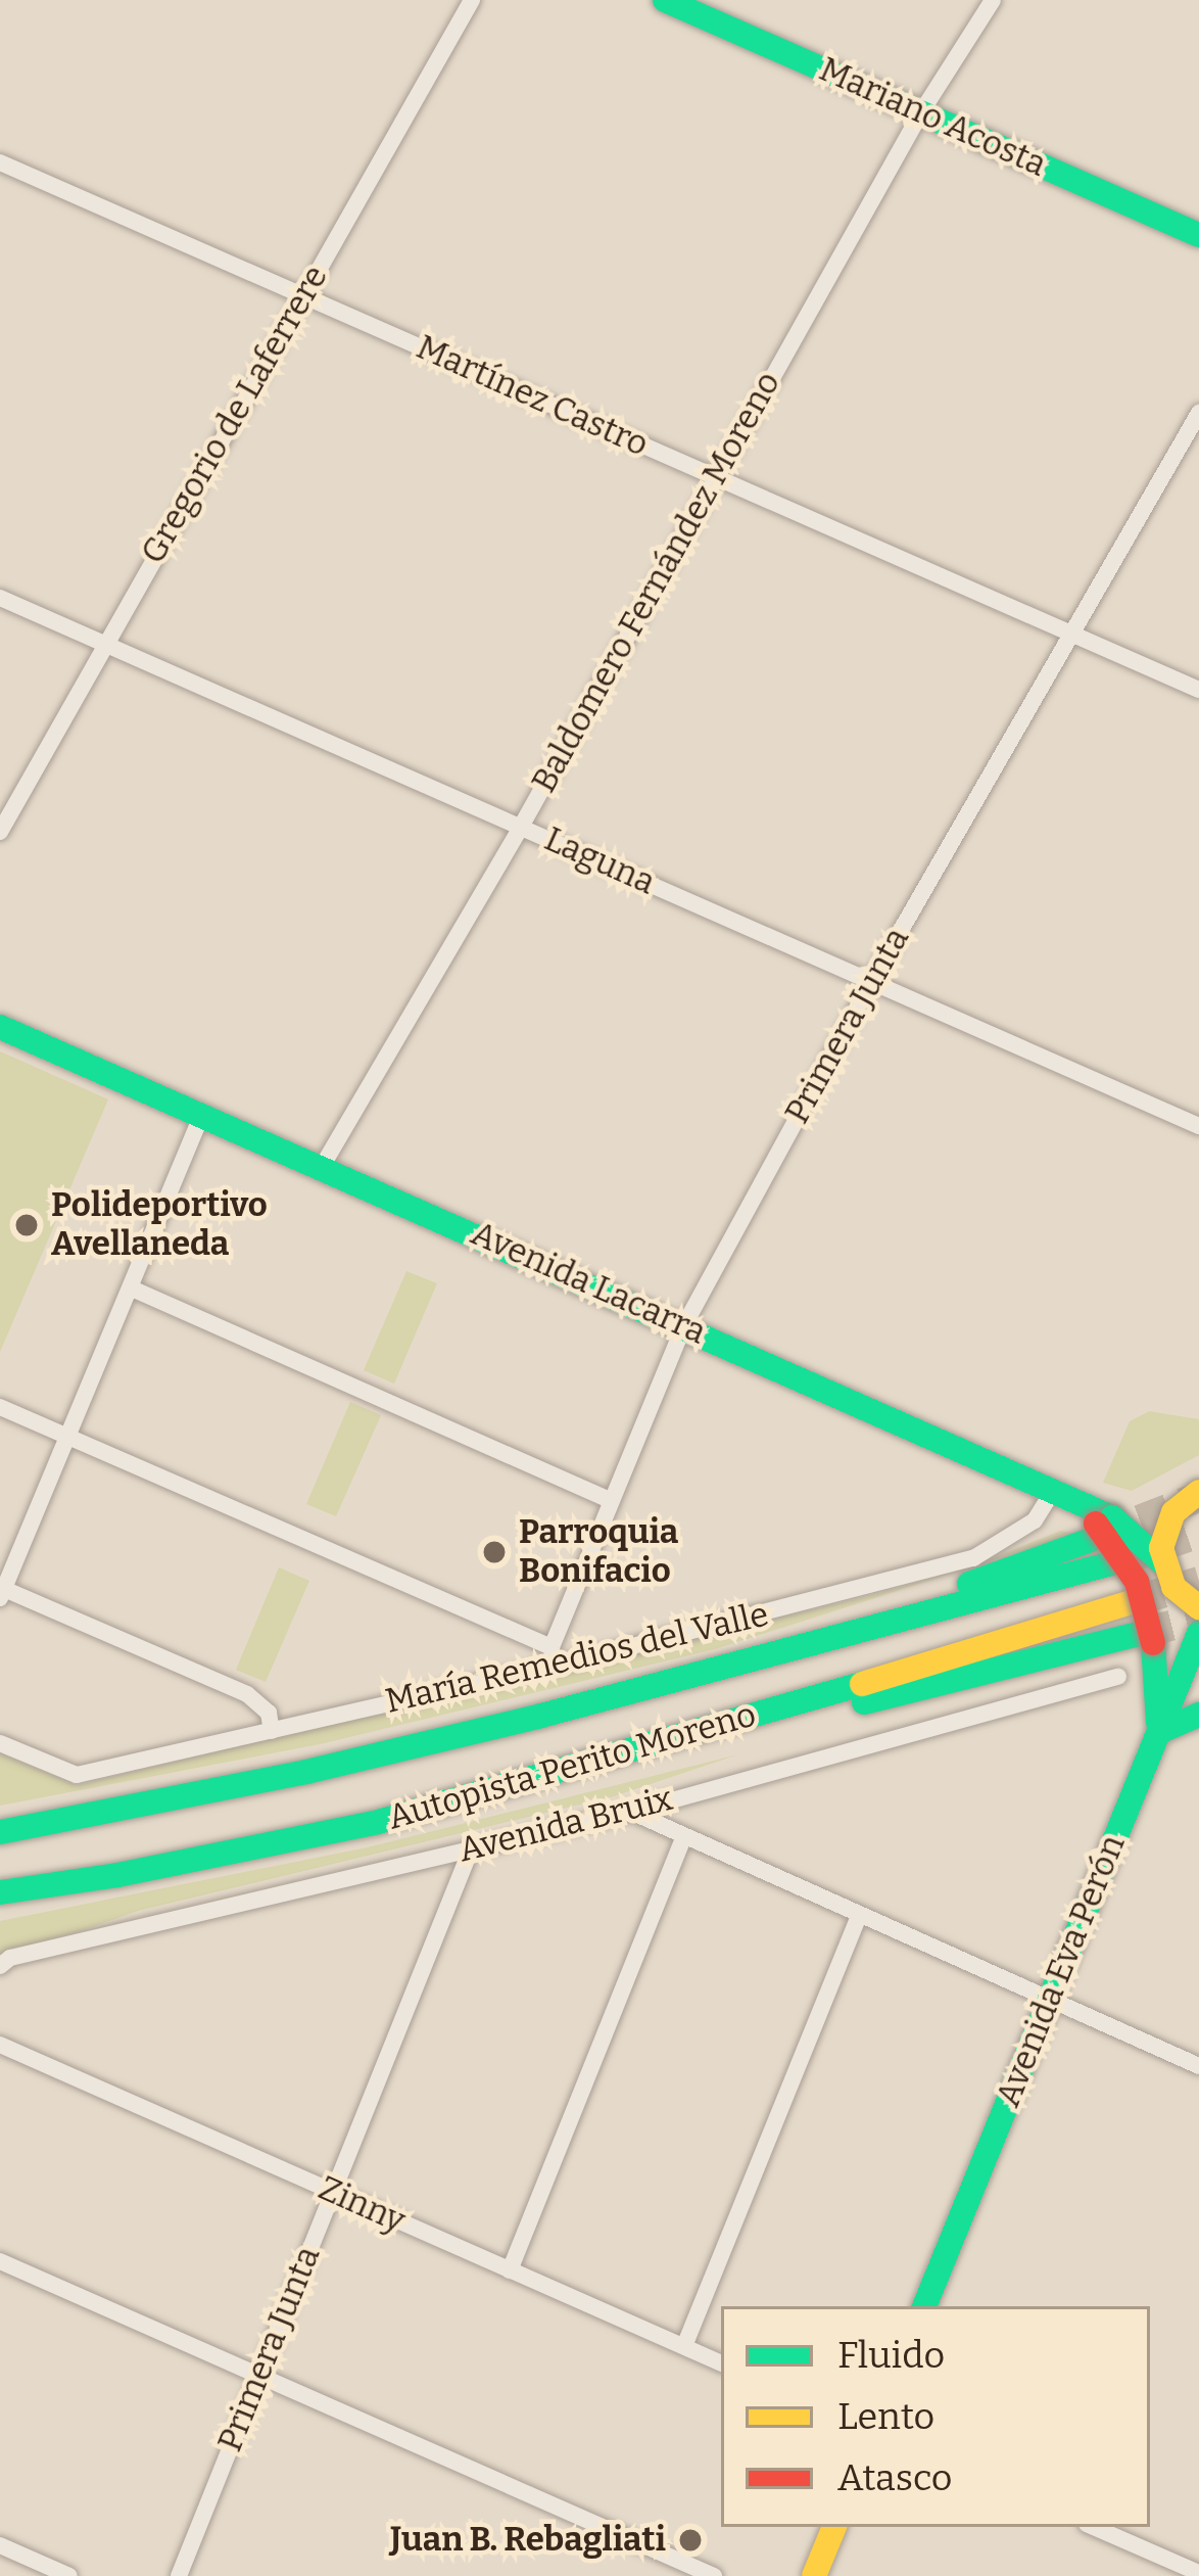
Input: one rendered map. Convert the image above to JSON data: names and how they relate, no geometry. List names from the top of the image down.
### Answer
{
  "streets": {
    "main road": [
      "Mariano Acosta",
      "Avenida Lacarra",
      "Autopista Perito Moreno",
      "Avenida Eva Perón"
    ],
    "street": [
      "Martínez Castro",
      "Gregorio de Laferrere",
      "Baldomero Fernández Moreno",
      "Laguna",
      "Primera Junta",
      "María Remedios del Valle",
      "Avenida Bruix",
      "Zinny"
    ]
  },
  "crossings": [
    ["Mariano Acosta", "Baldomero Fernández Moreno"],
    ["Martínez Castro", "Gregorio de Laferrere"],
    ["Martínez Castro", "Baldomero Fernández Moreno"],
    ["Martínez Castro", "Primera Junta"],
    ["Gregorio de Laferrere", "Laguna"],
    ["Baldomero Fernández Moreno", "Laguna"],
    ["Baldomero Fernández Moreno", "Avenida Lacarra"],
    ["Laguna", "Primera Junta"],
    ["Primera Junta", "Avenida Lacarra"],
    ["Primera Junta", "María Remedios del Valle"],
    ["Primera Junta", "Avenida Bruix"],
    ["Primera Junta", "Zinny"],
    ["Avenida Lacarra", "María Remedios del Valle"]
  ],
  "places": ["Polideportivo Avellaneda", "Parroquia Bonifacio", "Juan B. Rebagliati"],
  "legend": ["Fluido", "Lento", "Atasco"]
}
